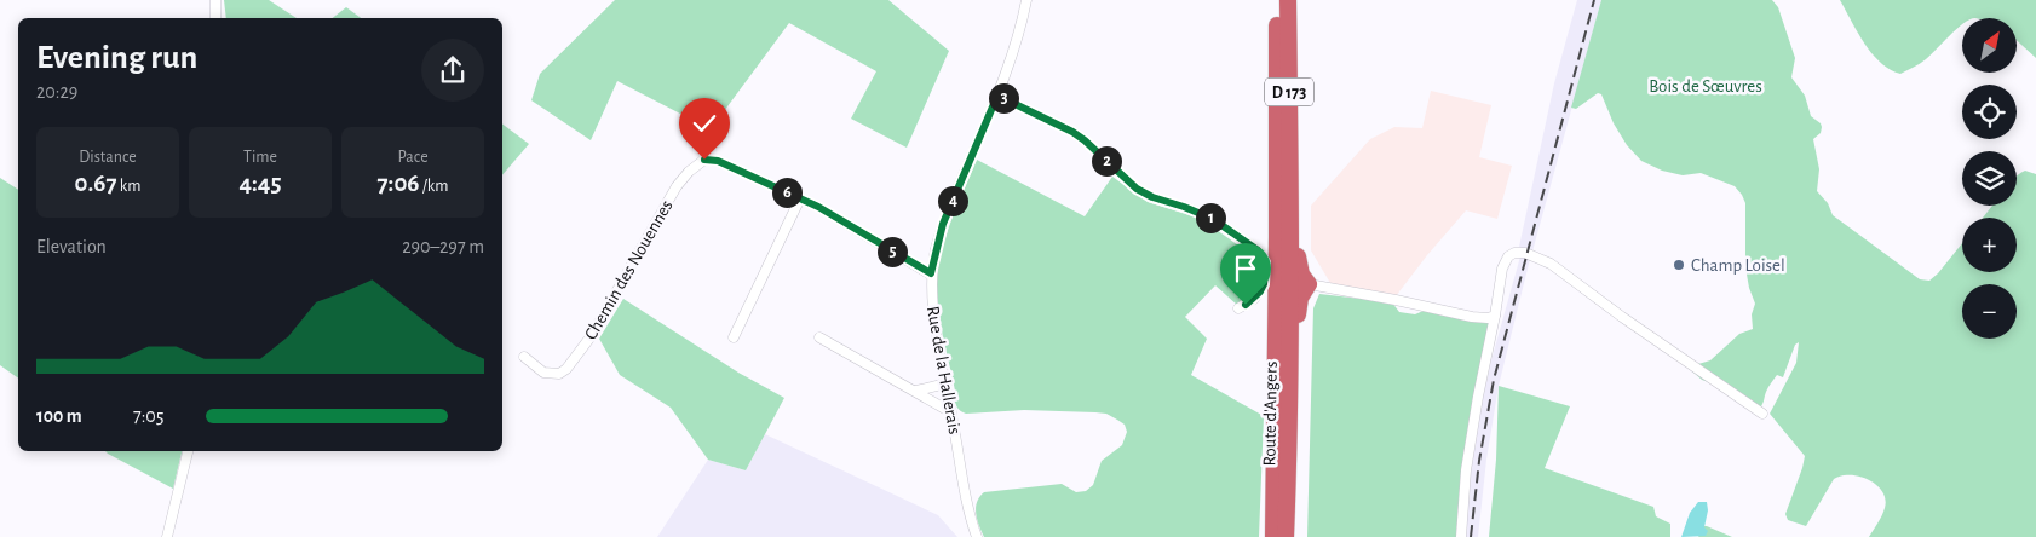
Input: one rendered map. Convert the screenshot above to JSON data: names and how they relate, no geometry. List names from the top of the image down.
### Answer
{
  "streets": {
    "highway": ["D 173", "Route d'Angers"],
    "street": ["Chemin des Nouennes", "Rue de la Hallerais"]
  },
  "crossings": [
    ["Chemin des Nouennes", "Rue de la Hallerais"]
  ],
  "parks": ["Bois de Sœuvres"],
  "places": ["Champ Loisel"],
  "north": "top right",
  "page": {
    "map_buttons": ["+", "−"],
    "heading": ["Evening run", "20:29"],
    "pins": [
      "3",
      "2",
      "6",
      "4",
      "1",
      "5"
    ],
    "stats": [
      ["Distance", "0.67 km"],
      ["Time", "4:45"],
      ["Pace", "7:06 /km"]
    ],
    "chart": ["Elevation", "290–297 m"],
    "list": [
      {
        "name": "100 m",
        "note": "7:05"
      }
    ]
  }
}
